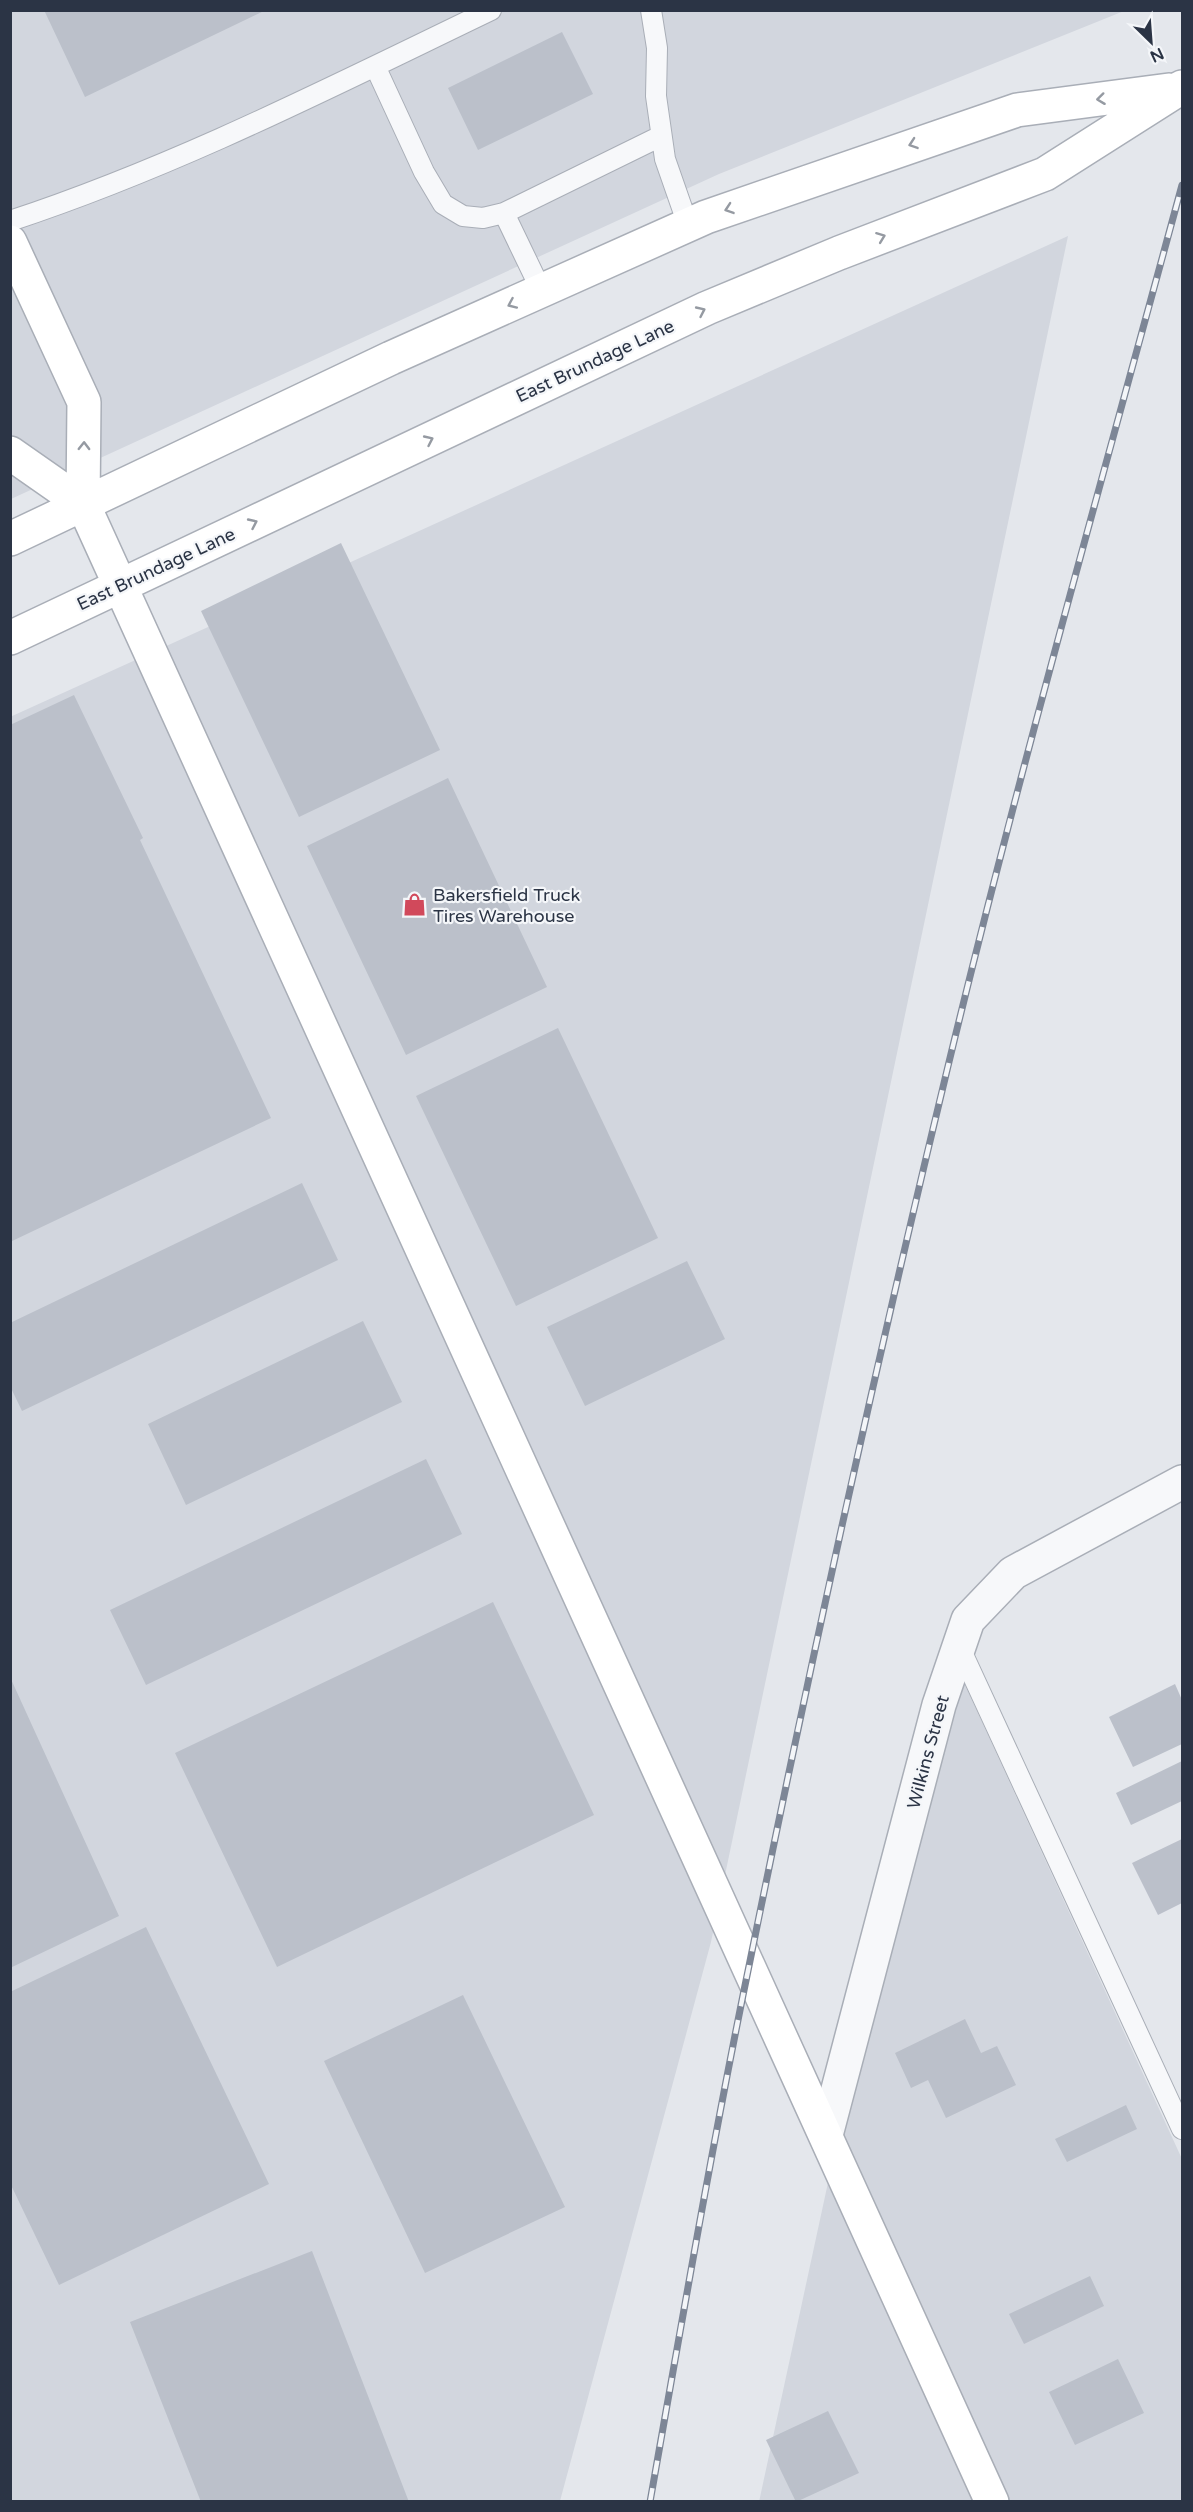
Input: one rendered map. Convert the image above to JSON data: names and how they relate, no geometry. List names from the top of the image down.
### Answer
{
  "streets": {
    "main road": ["East Brundage Lane"],
    "street": ["Wilkins Street"]
  },
  "places": {
    "shop": ["Bakersfield Truck Tires Warehouse"]
  },
  "north": "bottom right"
}
